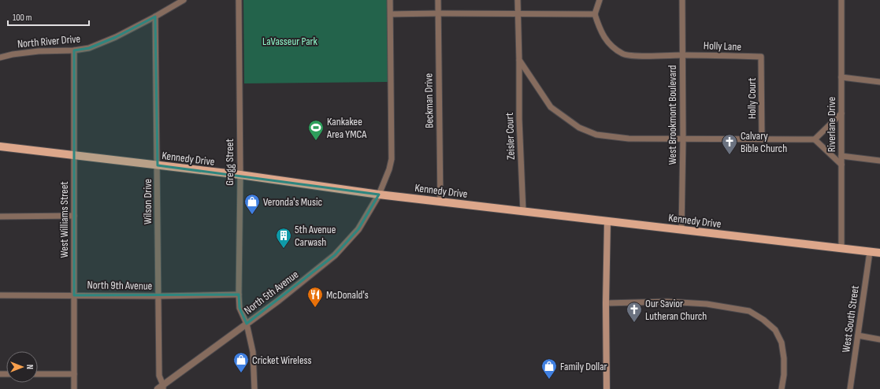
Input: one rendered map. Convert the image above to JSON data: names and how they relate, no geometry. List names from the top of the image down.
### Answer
{
  "streets": {
    "main road": ["Kennedy Drive"],
    "street": [
      "North River Drive",
      "Holly Lane",
      "Holly Court",
      "Beckman Drive",
      "West Brookmont Boulevard",
      "Riverlane Drive",
      "Zeisler Court",
      "Gregg Street",
      "Wilson Drive",
      "West Williams Street",
      "North 9th Avenue",
      "North 5th Avenue",
      "West South Street"
    ]
  },
  "crossings": [
    ["North River Drive", "Wilson Drive"],
    ["North River Drive", "West Williams Street"],
    ["Holly Lane", "Holly Court"],
    ["Holly Lane", "West Brookmont Boulevard"],
    ["Beckman Drive", "Kennedy Drive"],
    ["West Brookmont Boulevard", "Kennedy Drive"],
    ["Riverlane Drive", "Kennedy Drive"],
    ["Zeisler Court", "Kennedy Drive"],
    ["Kennedy Drive", "Gregg Street"],
    ["Kennedy Drive", "Wilson Drive"],
    ["Kennedy Drive", "West Williams Street"],
    ["Kennedy Drive", "North 5th Avenue"],
    ["Kennedy Drive", "West South Street"],
    ["Gregg Street", "North 9th Avenue"],
    ["Gregg Street", "North 5th Avenue"],
    ["Wilson Drive", "North 9th Avenue"],
    ["Wilson Drive", "North 5th Avenue"],
    ["West Williams Street", "North 9th Avenue"]
  ],
  "parks": ["LaVasseur Park"],
  "places": {
    "sports": ["Kankakee Area YMCA"],
    "church": ["Calvary Bible Church", "Our Savior Lutheran Church"],
    "shop": ["Veronda's Music", "Cricket Wireless", "Family Dollar"],
    "building": ["5th Avenue Carwash"],
    "restaurant": ["McDonald's"]
  },
  "scale_bar": "100 m",
  "north": "right"
}
